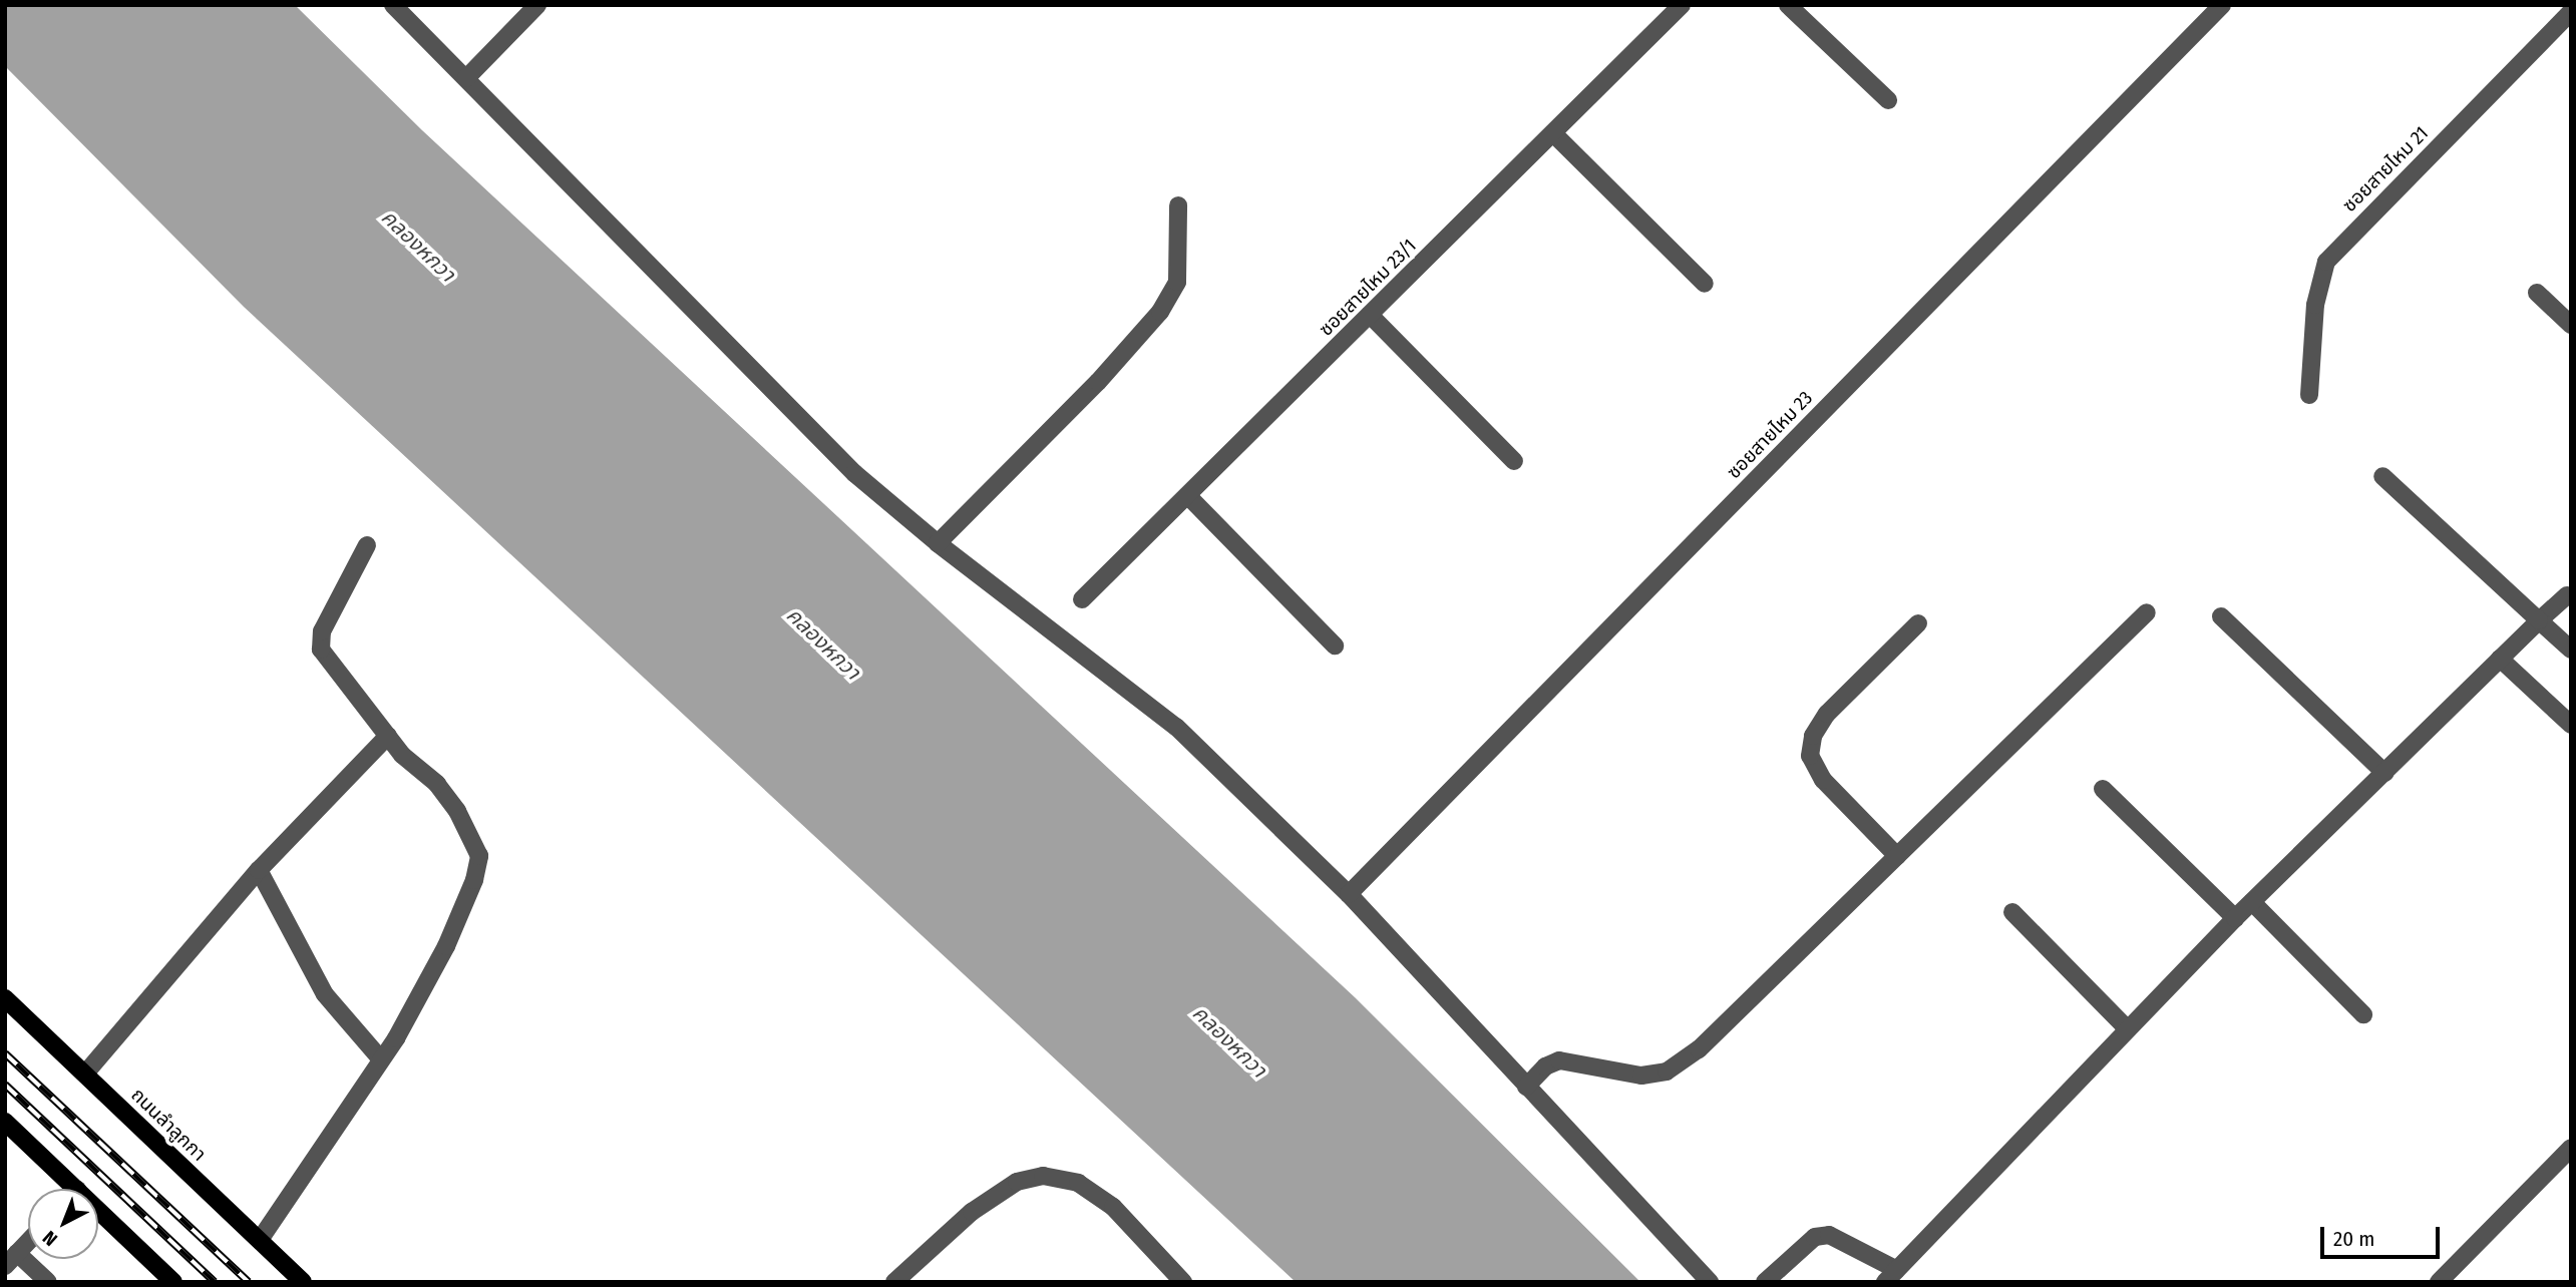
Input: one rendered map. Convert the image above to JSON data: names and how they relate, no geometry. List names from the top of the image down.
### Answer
{
  "streets": {
    "main road": ["ถนนลำลูกกา"],
    "street": ["ซอยสายไหม 21", "ซอยสายไหม 23/1", "ซอยสายไหม 23"]
  },
  "water": ["คลองหกวา"],
  "scale_bar": "20 m",
  "north": "bottom left"
}
